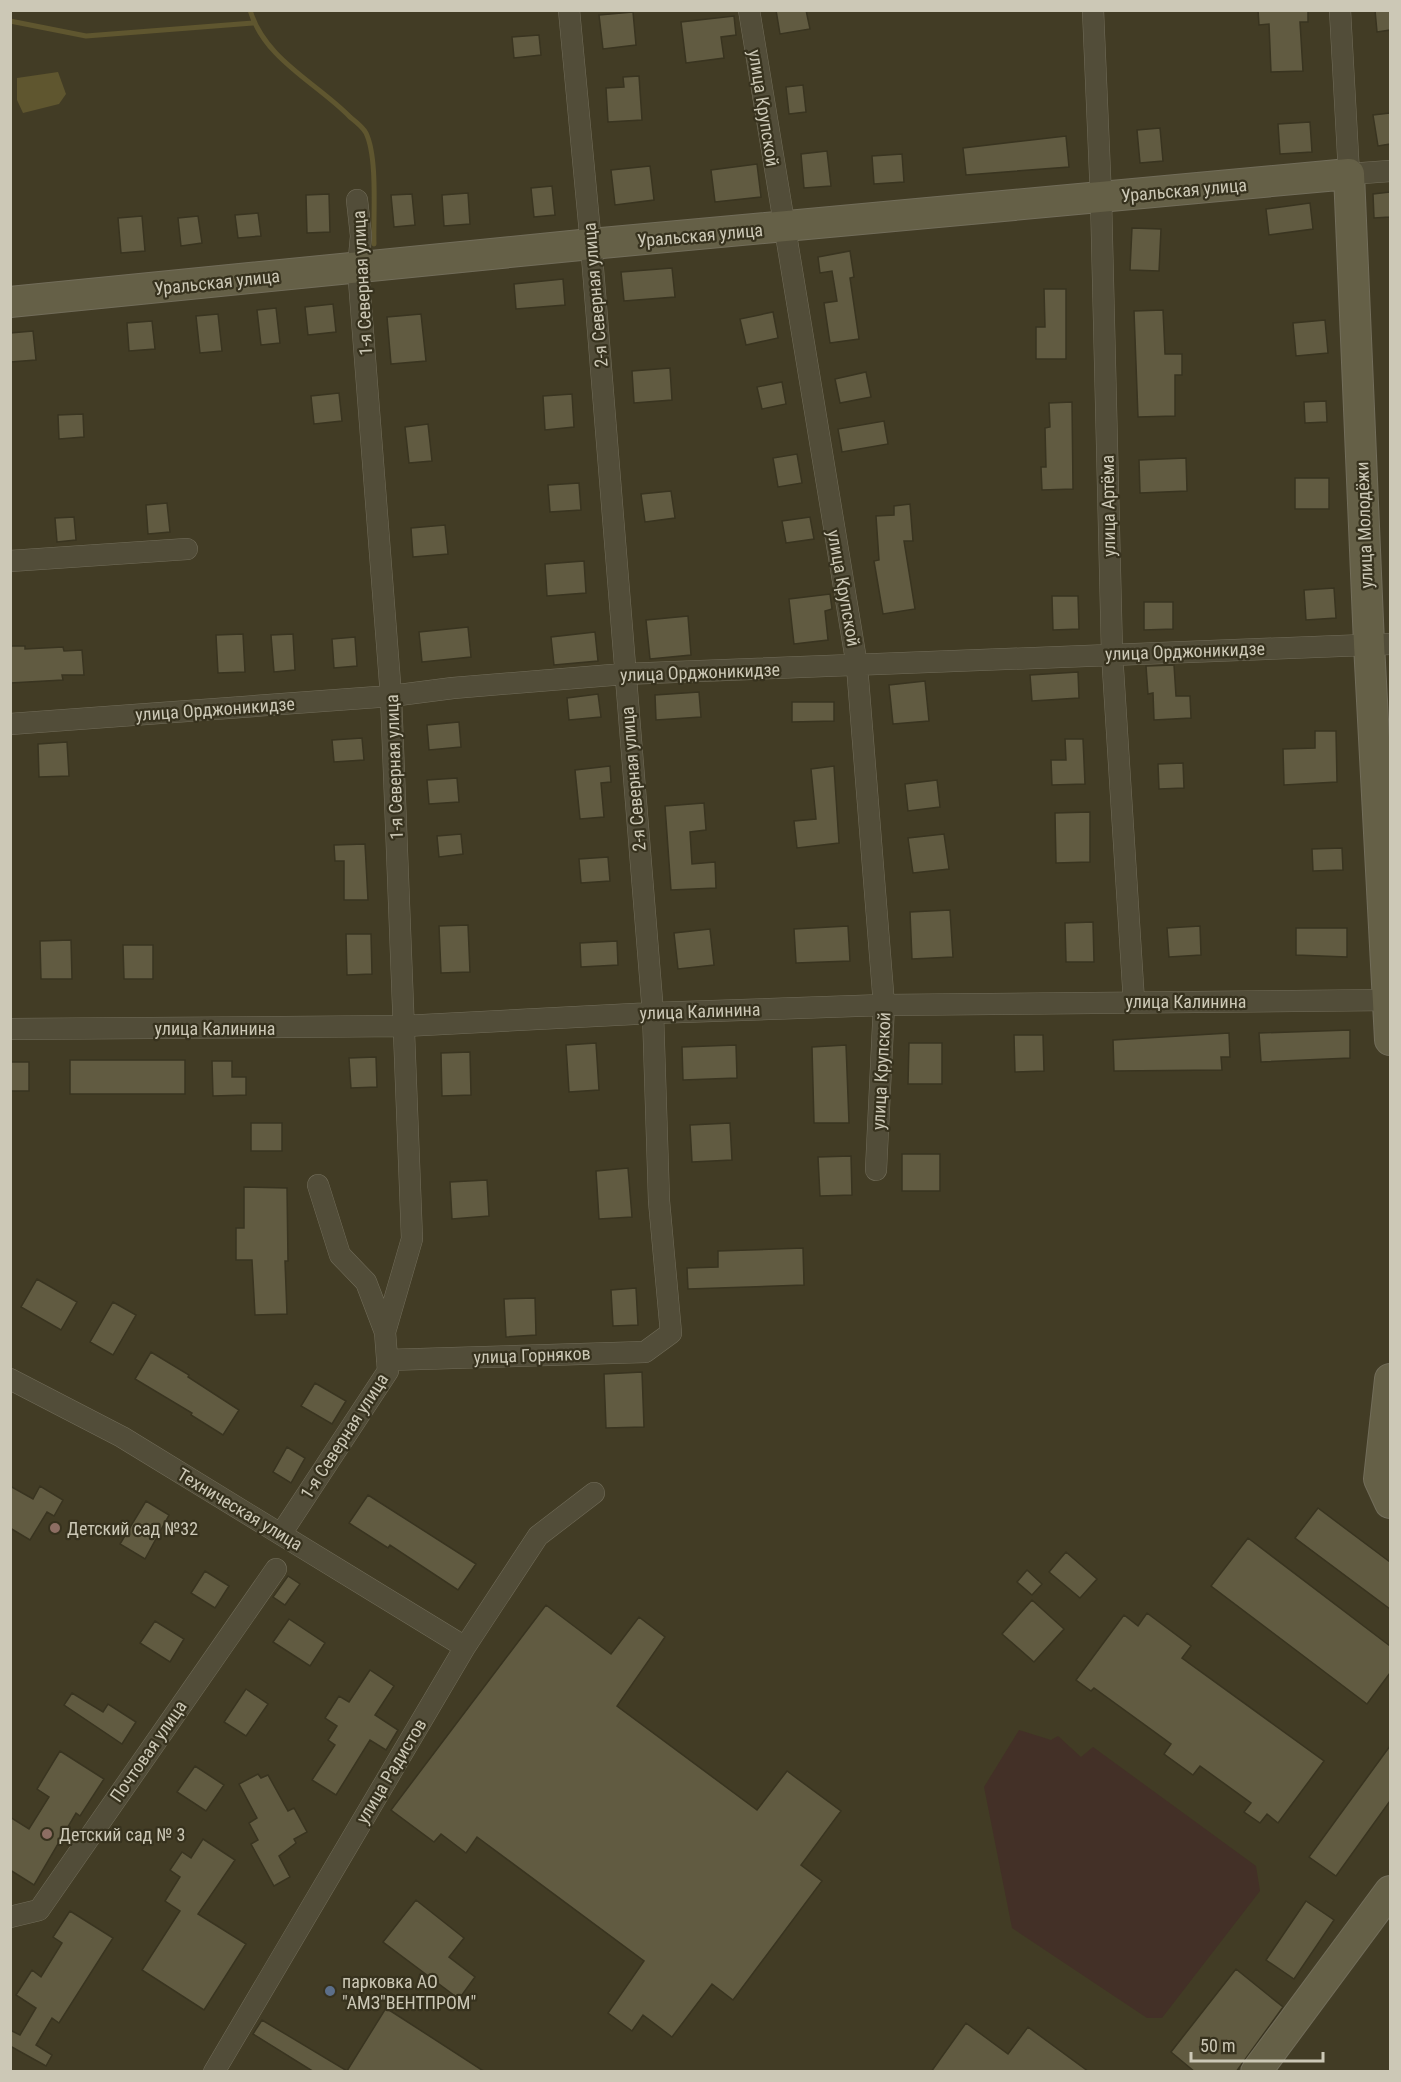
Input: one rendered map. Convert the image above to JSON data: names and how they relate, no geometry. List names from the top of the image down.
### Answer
{
  "streets": {
    "main road": ["Уральская улица", "улица Молодёжи"],
    "street": [
      "улица Крупской",
      "1-я Северная улица",
      "2-я Северная улица",
      "улица Артёма",
      "улица Орджоникидзе",
      "улица Калинина",
      "улица Горняков",
      "Техническая улица",
      "Почтовая улица",
      "улица Радистов"
    ]
  },
  "crossings": [
    ["улица Крупской", "Уральская улица"],
    ["улица Крупской", "улица Орджоникидзе"],
    ["улица Крупской", "улица Калинина"],
    ["Уральская улица", "1-я Северная улица"],
    ["Уральская улица", "2-я Северная улица"],
    ["Уральская улица", "улица Артёма"],
    ["Уральская улица", "улица Молодёжи"],
    ["1-я Северная улица", "улица Орджоникидзе"],
    ["1-я Северная улица", "улица Калинина"],
    ["1-я Северная улица", "улица Горняков"],
    ["1-я Северная улица", "Техническая улица"],
    ["2-я Северная улица", "улица Орджоникидзе"],
    ["2-я Северная улица", "улица Калинина"],
    ["2-я Северная улица", "улица Горняков"],
    ["улица Артёма", "улица Орджоникидзе"],
    ["улица Артёма", "улица Калинина"],
    ["улица Молодёжи", "улица Орджоникидзе"],
    ["улица Молодёжи", "улица Калинина"],
    ["Техническая улица", "улица Радистов"]
  ],
  "places": ["Детский сад №32", "Детский сад № 3", "парковка АО \"АМЗ\"ВЕНТПРОМ\""],
  "scale_bar": "50 m"
}
